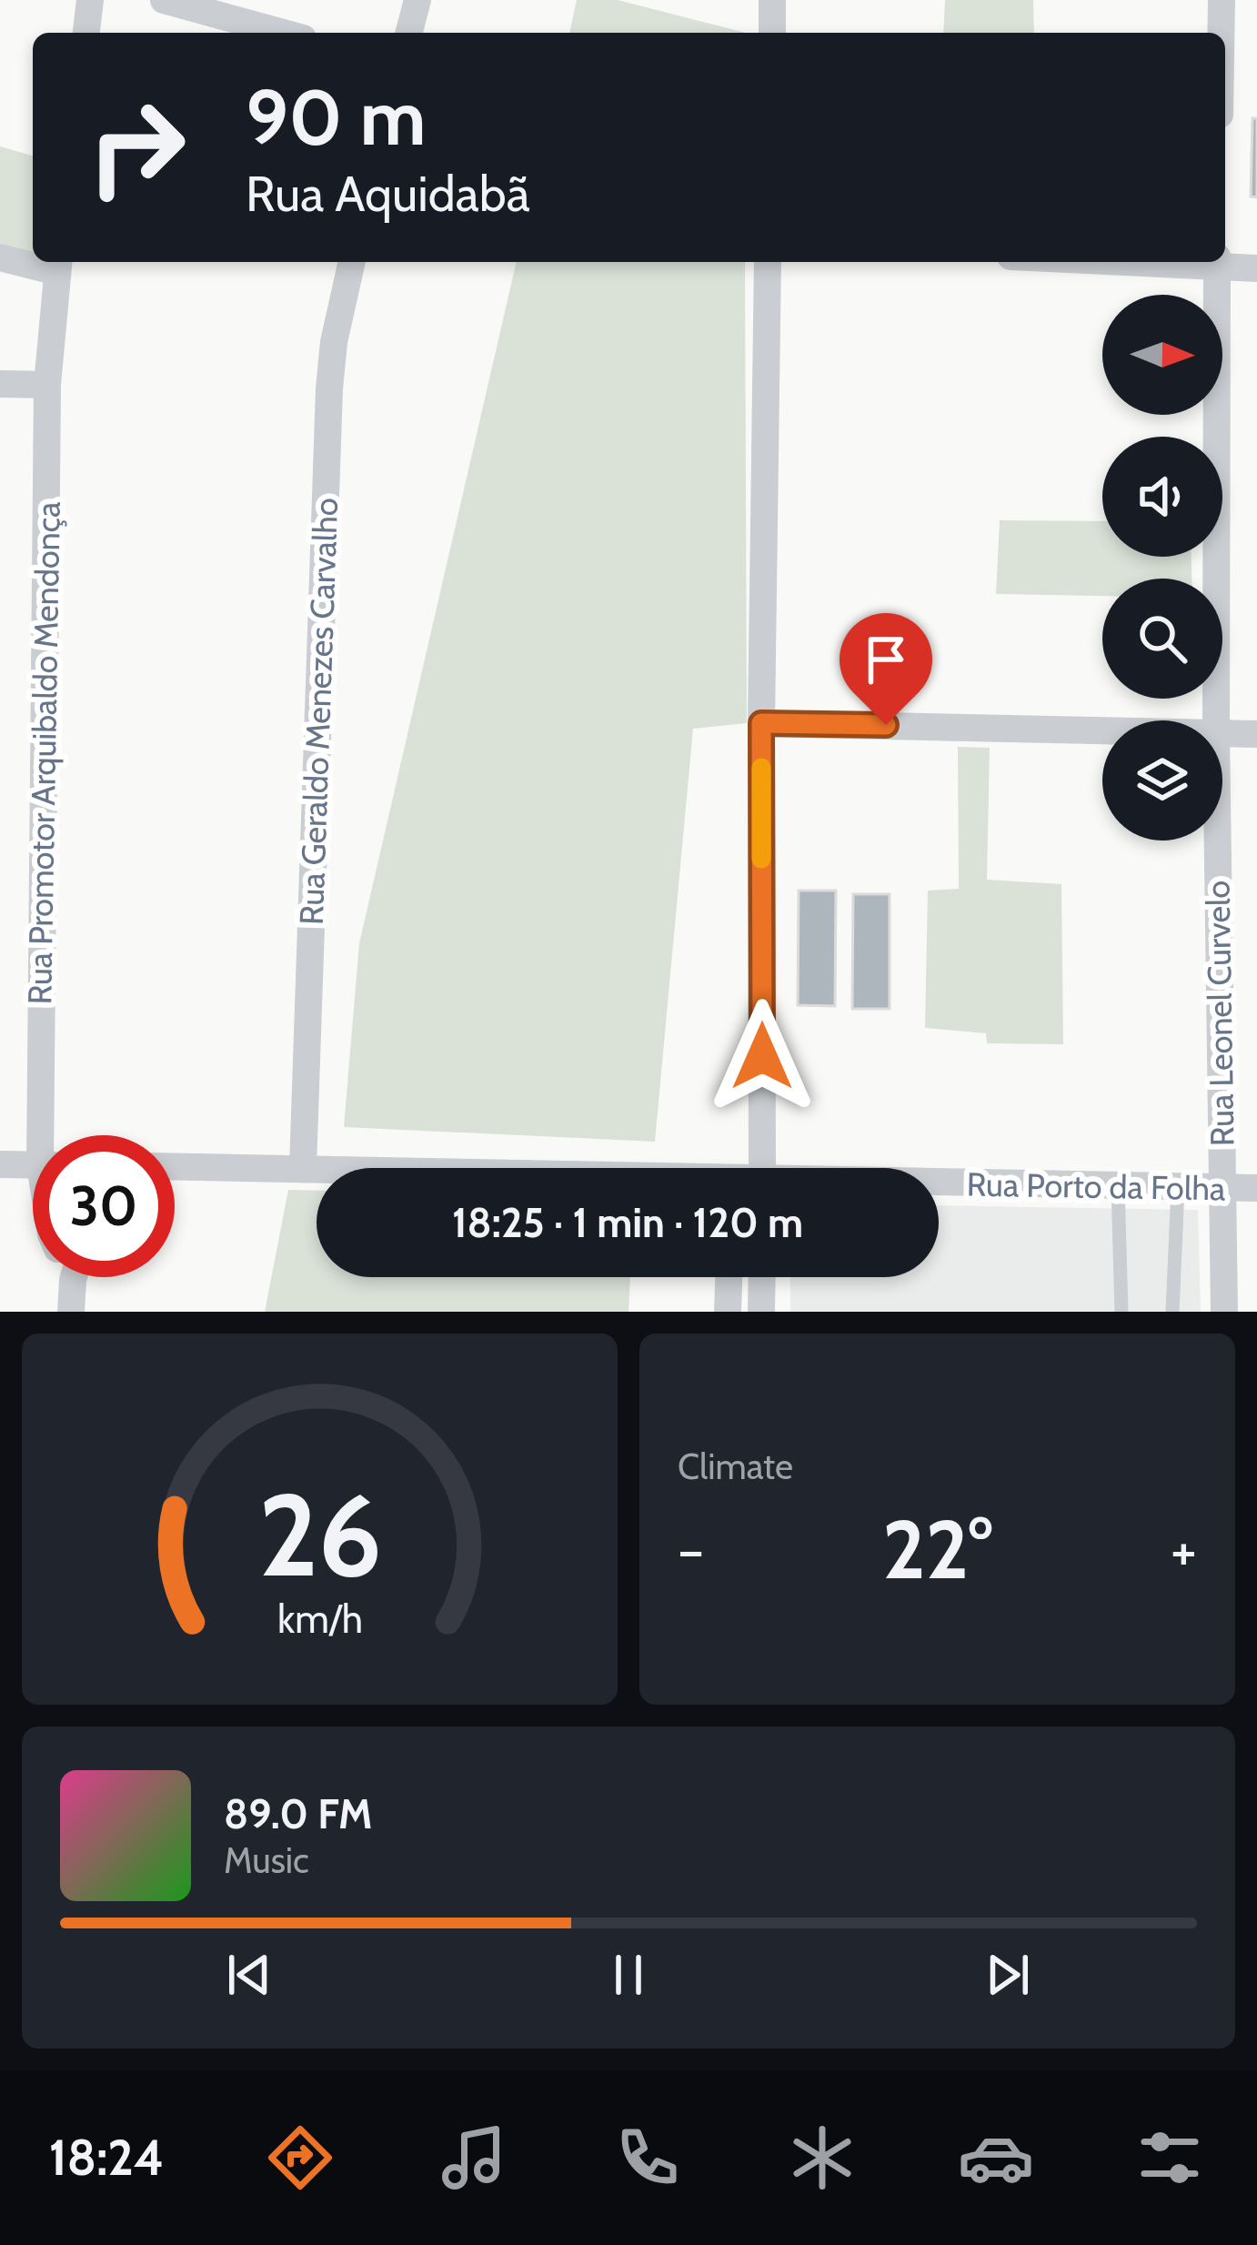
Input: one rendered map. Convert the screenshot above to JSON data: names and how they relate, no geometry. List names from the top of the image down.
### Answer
{
  "streets": {
    "street": [
      "Rua Geraldo Menezes Carvalho",
      "Rua Promotor Arquibaldo Mendonça",
      "Rua Leonel Curvelo",
      "Rua Porto da Folha"
    ]
  },
  "crossings": [
    ["Rua Geraldo Menezes Carvalho", "Rua Porto da Folha"],
    ["Rua Leonel Curvelo", "Rua Porto da Folha"]
  ],
  "north": "right",
  "page": {
    "turn": ["90 m", "Rua Aquidabã"],
    "limit": "30",
    "trip": "18:25 · 1 min · 120 m",
    "tile": "Climate",
    "heat": ["−", "22°", "+"],
    "song": ["89.0 FM", "Music"],
    "tabs": "18:24",
    "gauge": ["26", "km/h"]
  }
}
